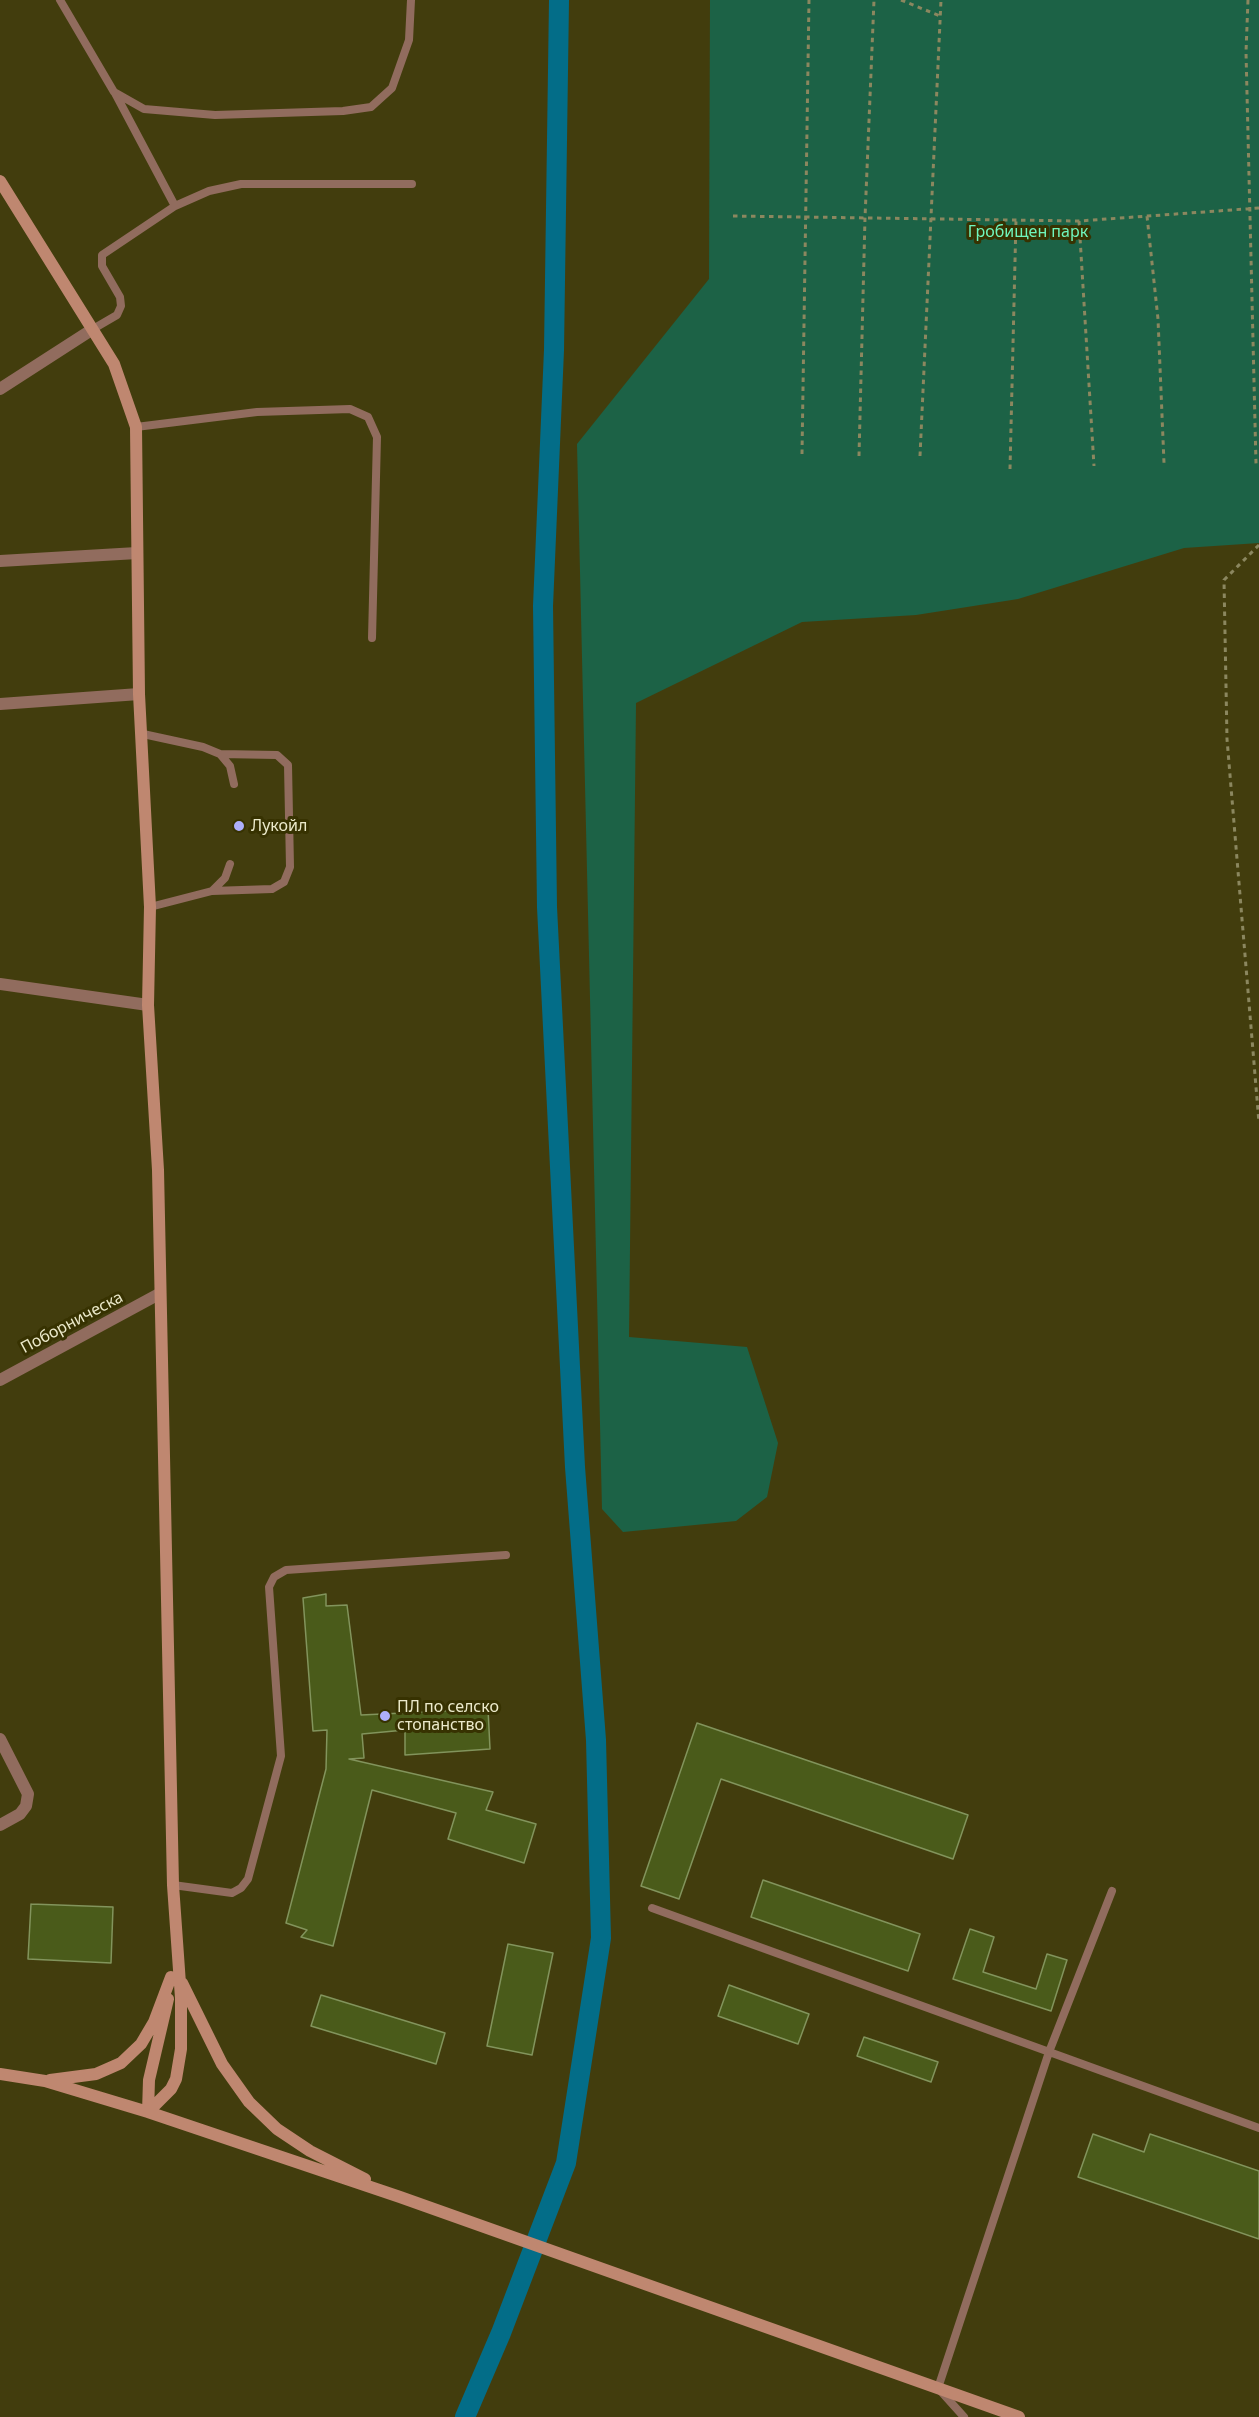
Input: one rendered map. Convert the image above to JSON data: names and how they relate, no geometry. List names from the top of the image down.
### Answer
{
  "streets": {
    "street": ["Поборническа"]
  },
  "parks": ["Гробищен парк"],
  "places": ["Лукойл", "ПЛ по селско стопанство"]
}
